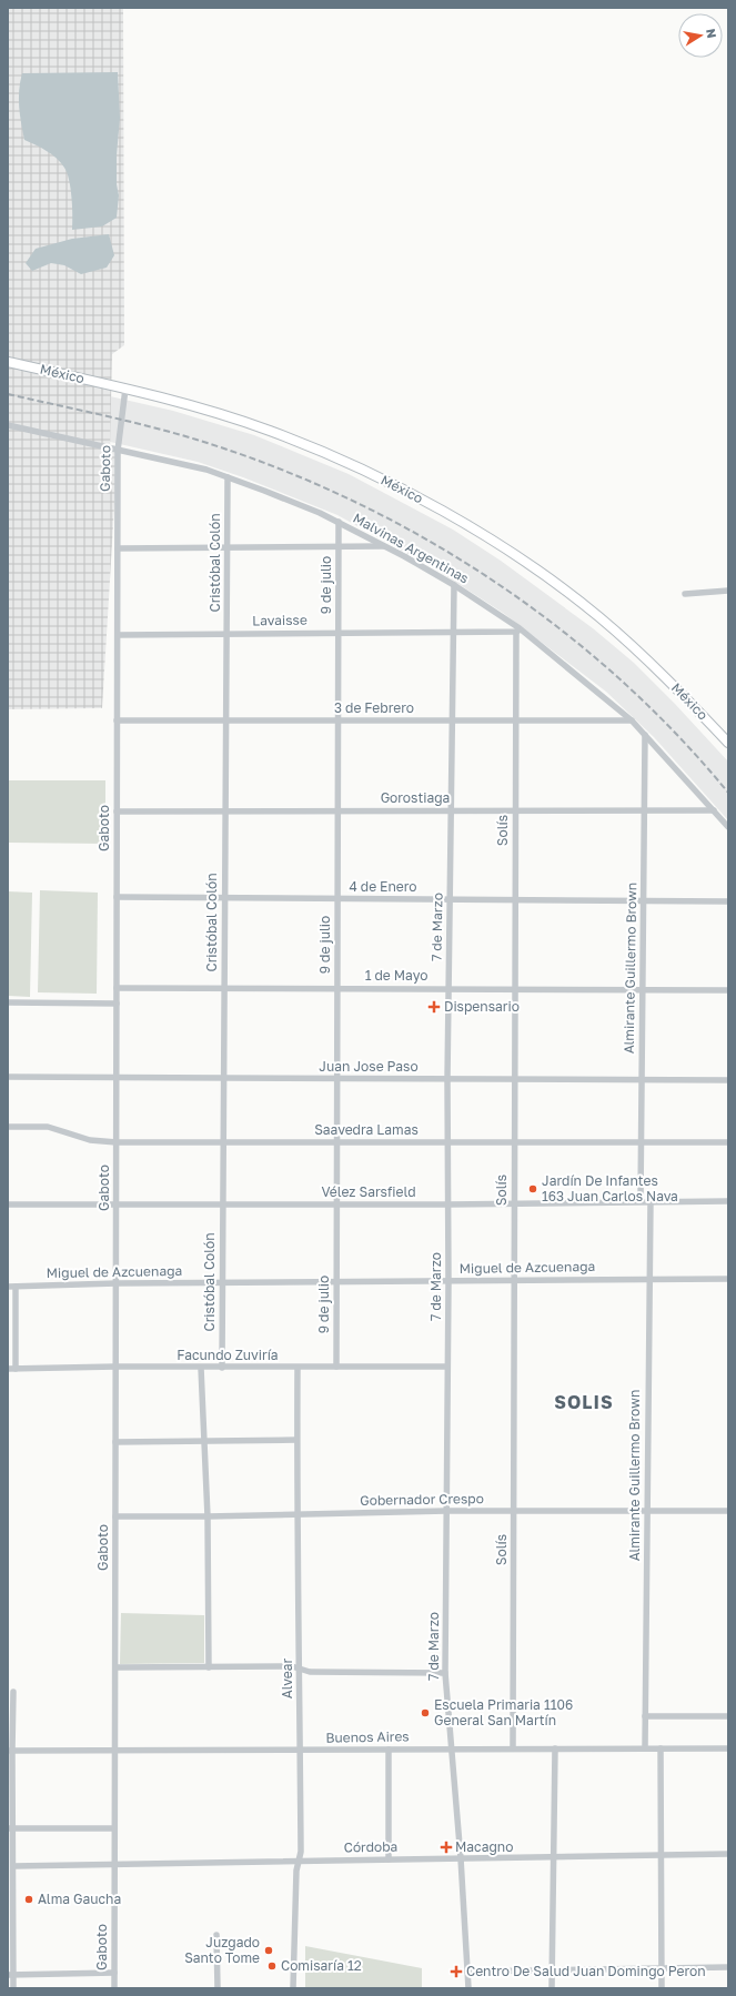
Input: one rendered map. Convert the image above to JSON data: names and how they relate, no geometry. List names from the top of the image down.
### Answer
{
  "streets": {
    "street": [
      "México",
      "Gaboto",
      "Malvinas Argentinas",
      "Cristóbal Colón",
      "9 de julio",
      "Lavaisse",
      "3 de Febrero",
      "Gorostiaga",
      "Solís",
      "4 de Enero",
      "7 de Marzo",
      "Almirante Guillermo Brown",
      "1 de Mayo",
      "Juan Jose Paso",
      "Saavedra Lamas",
      "Vélez Sarsfield",
      "Miguel de Azcuenaga",
      "Facundo Zuviría",
      "Gobernador Crespo",
      "Alvear",
      "Buenos Aires",
      "Córdoba"
    ]
  },
  "crossings": [
    ["México", "Gaboto"],
    ["Gaboto", "Malvinas Argentinas"],
    ["Gaboto", "Lavaisse"],
    ["Gaboto", "3 de Febrero"],
    ["Gaboto", "Gorostiaga"],
    ["Gaboto", "4 de Enero"],
    ["Gaboto", "1 de Mayo"],
    ["Gaboto", "Juan Jose Paso"],
    ["Gaboto", "Saavedra Lamas"],
    ["Gaboto", "Vélez Sarsfield"],
    ["Gaboto", "Miguel de Azcuenaga"],
    ["Gaboto", "Facundo Zuviría"],
    ["Gaboto", "Gobernador Crespo"],
    ["Gaboto", "Buenos Aires"],
    ["Gaboto", "Córdoba"],
    ["Malvinas Argentinas", "Cristóbal Colón"],
    ["Malvinas Argentinas", "9 de julio"],
    ["Malvinas Argentinas", "Lavaisse"],
    ["Malvinas Argentinas", "3 de Febrero"],
    ["Malvinas Argentinas", "Gorostiaga"],
    ["Malvinas Argentinas", "Solís"],
    ["Malvinas Argentinas", "7 de Marzo"],
    ["Malvinas Argentinas", "Almirante Guillermo Brown"],
    ["Cristóbal Colón", "Lavaisse"],
    ["Cristóbal Colón", "3 de Febrero"],
    ["Cristóbal Colón", "Gorostiaga"],
    ["Cristóbal Colón", "4 de Enero"],
    ["Cristóbal Colón", "1 de Mayo"],
    ["Cristóbal Colón", "Juan Jose Paso"],
    ["Cristóbal Colón", "Saavedra Lamas"],
    ["Cristóbal Colón", "Vélez Sarsfield"],
    ["Cristóbal Colón", "Miguel de Azcuenaga"],
    ["Cristóbal Colón", "Facundo Zuviría"],
    ["9 de julio", "Lavaisse"],
    ["9 de julio", "3 de Febrero"],
    ["9 de julio", "Gorostiaga"],
    ["9 de julio", "4 de Enero"],
    ["9 de julio", "1 de Mayo"],
    ["9 de julio", "Juan Jose Paso"],
    ["9 de julio", "Saavedra Lamas"],
    ["9 de julio", "Vélez Sarsfield"],
    ["9 de julio", "Miguel de Azcuenaga"],
    ["9 de julio", "Facundo Zuviría"],
    ["Lavaisse", "Solís"],
    ["Lavaisse", "7 de Marzo"],
    ["3 de Febrero", "Solís"],
    ["3 de Febrero", "7 de Marzo"],
    ["Gorostiaga", "Solís"],
    ["Gorostiaga", "7 de Marzo"],
    ["Gorostiaga", "Almirante Guillermo Brown"],
    ["Solís", "4 de Enero"],
    ["Solís", "1 de Mayo"],
    ["Solís", "Juan Jose Paso"],
    ["Solís", "Saavedra Lamas"],
    ["Solís", "Vélez Sarsfield"],
    ["Solís", "Miguel de Azcuenaga"],
    ["Solís", "Gobernador Crespo"],
    ["Solís", "Buenos Aires"],
    ["4 de Enero", "7 de Marzo"],
    ["4 de Enero", "Almirante Guillermo Brown"],
    ["7 de Marzo", "1 de Mayo"],
    ["7 de Marzo", "Juan Jose Paso"],
    ["7 de Marzo", "Saavedra Lamas"],
    ["7 de Marzo", "Vélez Sarsfield"],
    ["7 de Marzo", "Miguel de Azcuenaga"],
    ["7 de Marzo", "Facundo Zuviría"],
    ["7 de Marzo", "Gobernador Crespo"],
    ["7 de Marzo", "Buenos Aires"],
    ["7 de Marzo", "Córdoba"],
    ["Almirante Guillermo Brown", "1 de Mayo"],
    ["Almirante Guillermo Brown", "Juan Jose Paso"],
    ["Almirante Guillermo Brown", "Saavedra Lamas"],
    ["Almirante Guillermo Brown", "Vélez Sarsfield"],
    ["Almirante Guillermo Brown", "Miguel de Azcuenaga"],
    ["Almirante Guillermo Brown", "Gobernador Crespo"],
    ["Almirante Guillermo Brown", "Buenos Aires"],
    ["Facundo Zuviría", "Alvear"],
    ["Gobernador Crespo", "Alvear"],
    ["Alvear", "Buenos Aires"],
    ["Alvear", "Córdoba"]
  ],
  "districts": ["SOLIS"],
  "places": {
    "health": ["Dispensario", "Macagno", "Centro De Salud Juan Domingo Peron"],
    "other": [
      "Jardín De Infantes 163 Juan Carlos Nava",
      "Escuela Primaria 1106 General San Martín",
      "Alma Gaucha",
      "Juzgado Santo Tome",
      "Comisaría 12"
    ]
  },
  "north": "right"
}
